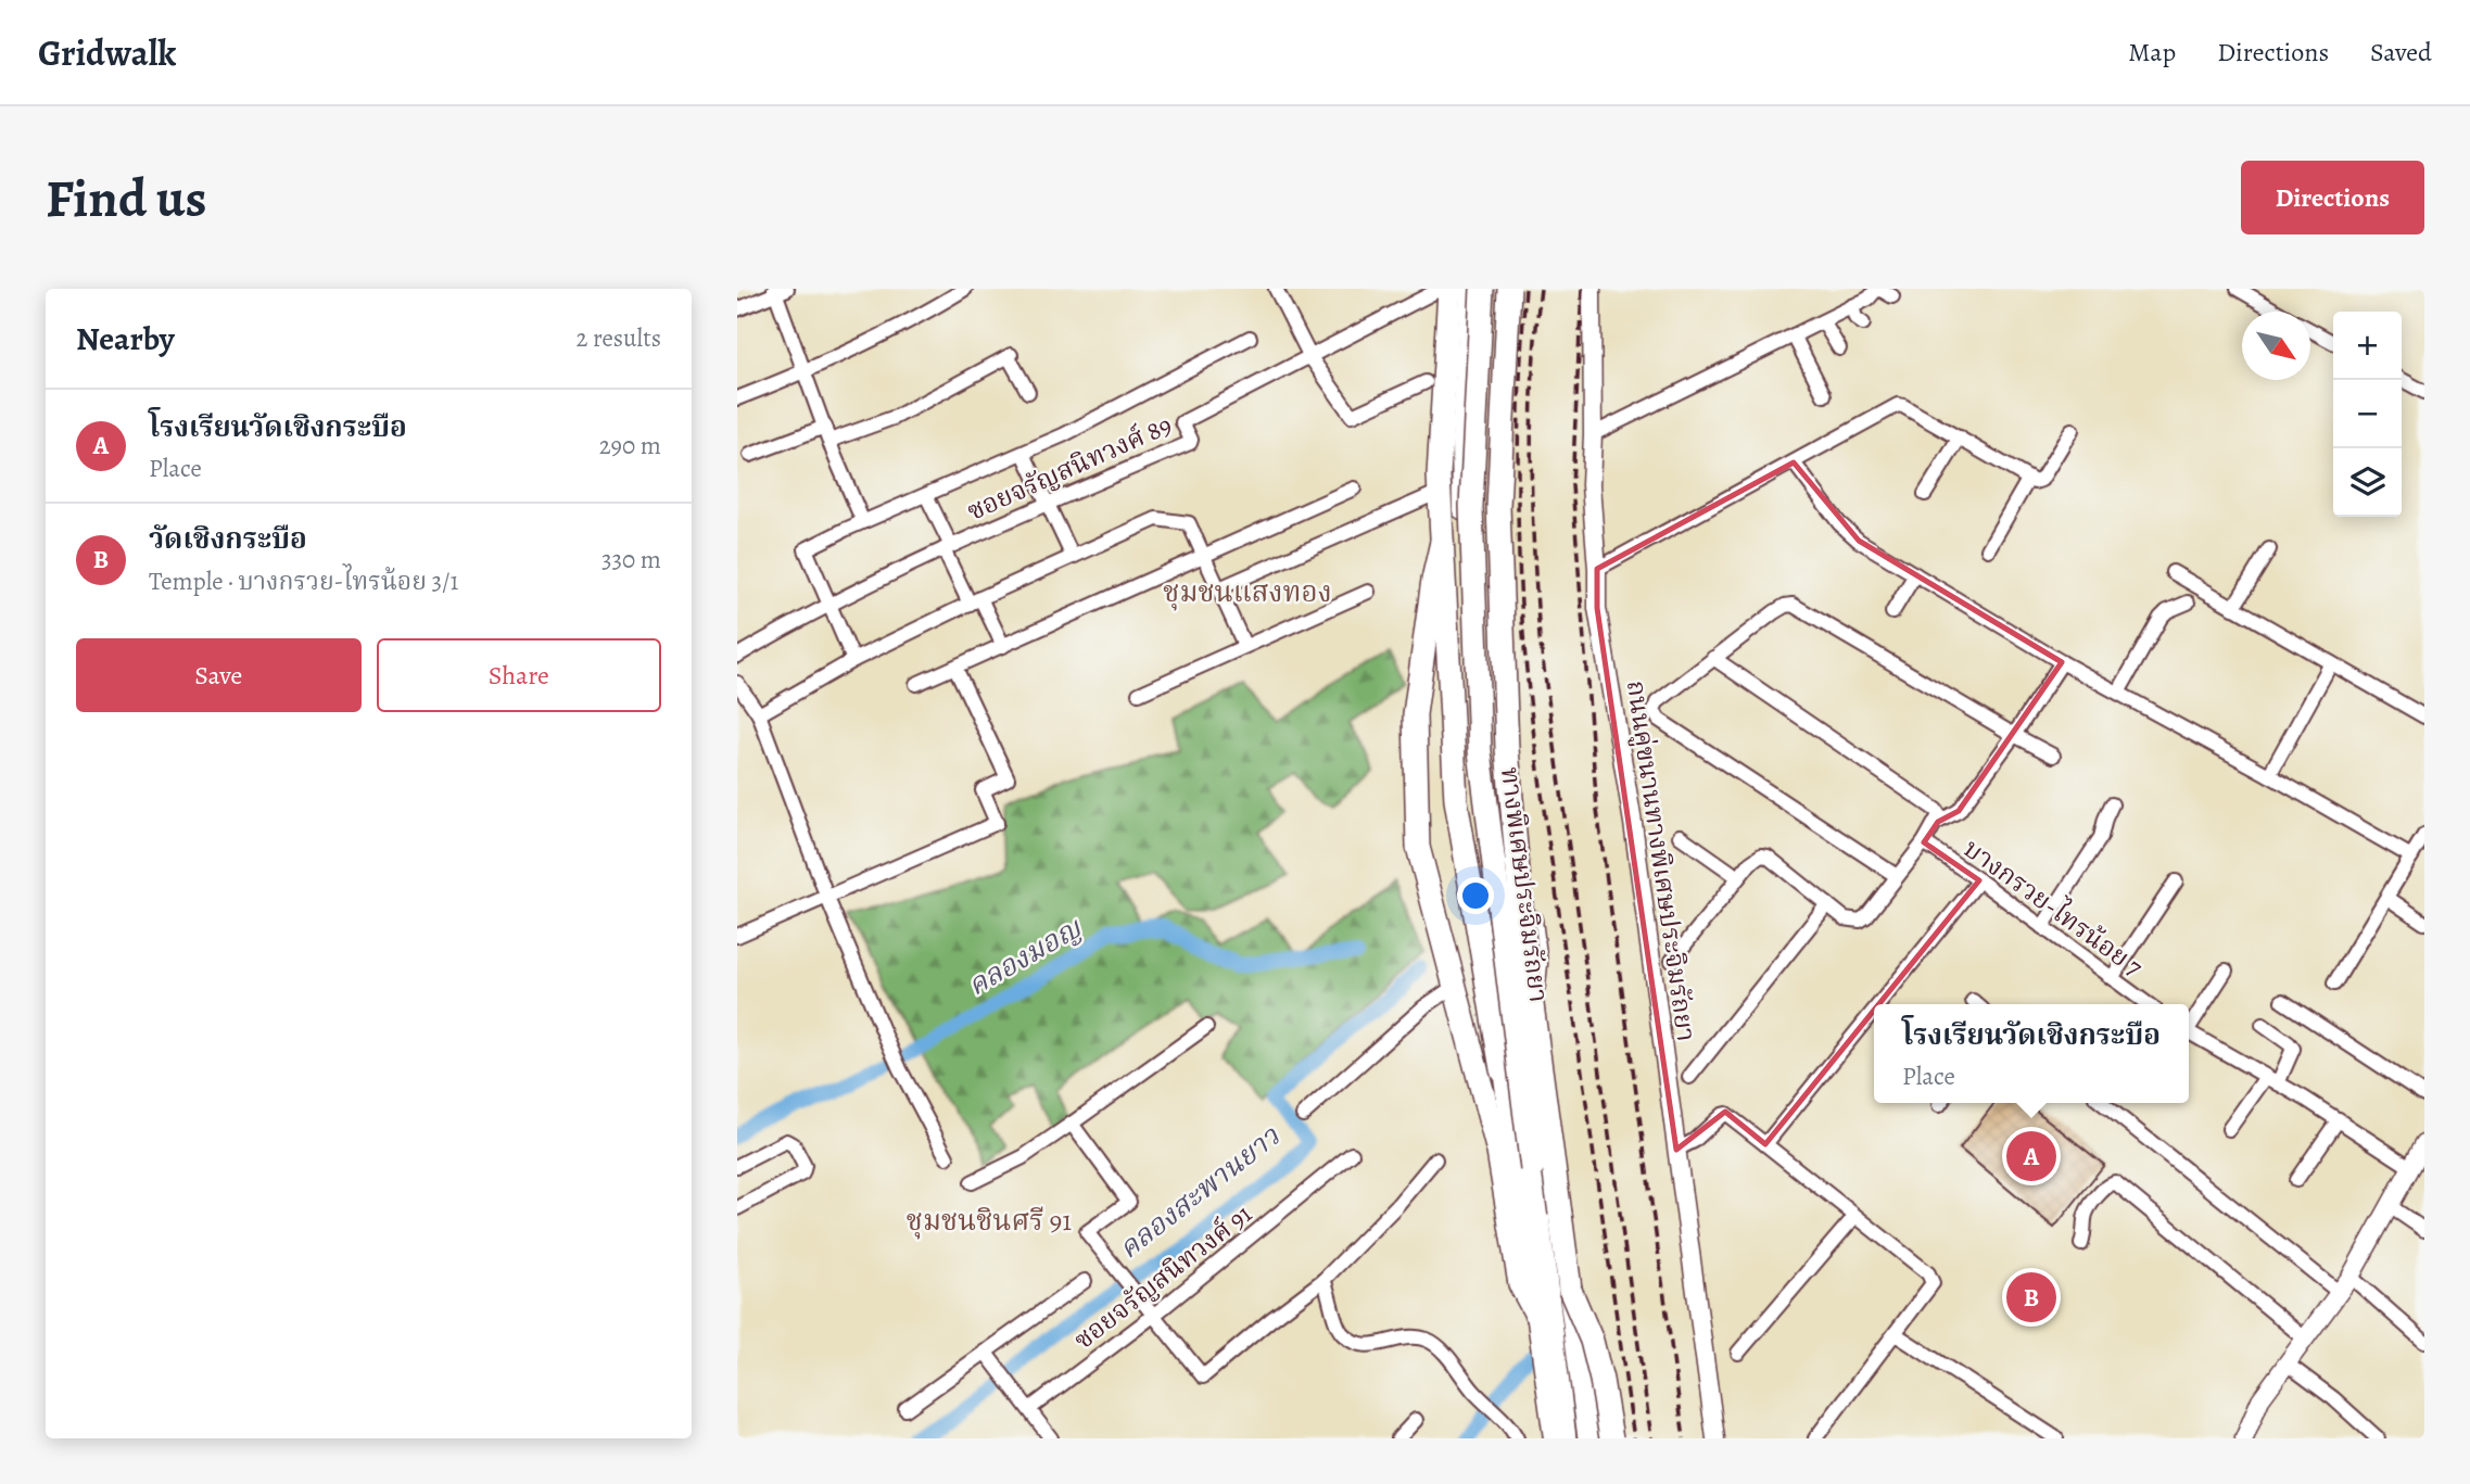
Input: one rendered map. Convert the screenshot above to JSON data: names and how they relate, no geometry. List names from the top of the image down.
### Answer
{
  "streets": {
    "highway": ["ทางพิเศษประจิมรัถยา"],
    "main road": ["ถนนคู่ขนานทางพิเศษประจิมรัถยา"],
    "street": ["ซอยจรัญสนิทวงศ์ 89", "บางกรวย-ไทรน้อย 7", "ซอยจรัญสนิทวงศ์ 91"]
  },
  "districts": ["ชุมชนแสงทอง", "ชุมชนชินศรี 91"],
  "water": ["คลองมอญ", "คลองสะพานยาว"],
  "north": "bottom right",
  "page": {
    "header": "Gridwalk",
    "nav": ["Map", "Directions", "Saved"],
    "buttons": [
      "Directions",
      ["Save", "Share"]
    ],
    "title": "Find us",
    "heading": ["Nearby", "2 results"],
    "map_buttons": ["+", "−"],
    "list": [
      {
        "mark": "A",
        "name": "โรงเรียนวัดเชิงกระบือ",
        "note": "Place",
        "value": "290 m"
      },
      {
        "mark": "B",
        "name": "วัดเชิงกระบือ",
        "note": "Temple · บางกรวย-ไทรน้อย 3/1",
        "value": "330 m"
      }
    ],
    "popup": ["โรงเรียนวัดเชิงกระบือ", "Place"],
    "pins": ["A", "B"]
  }
}
